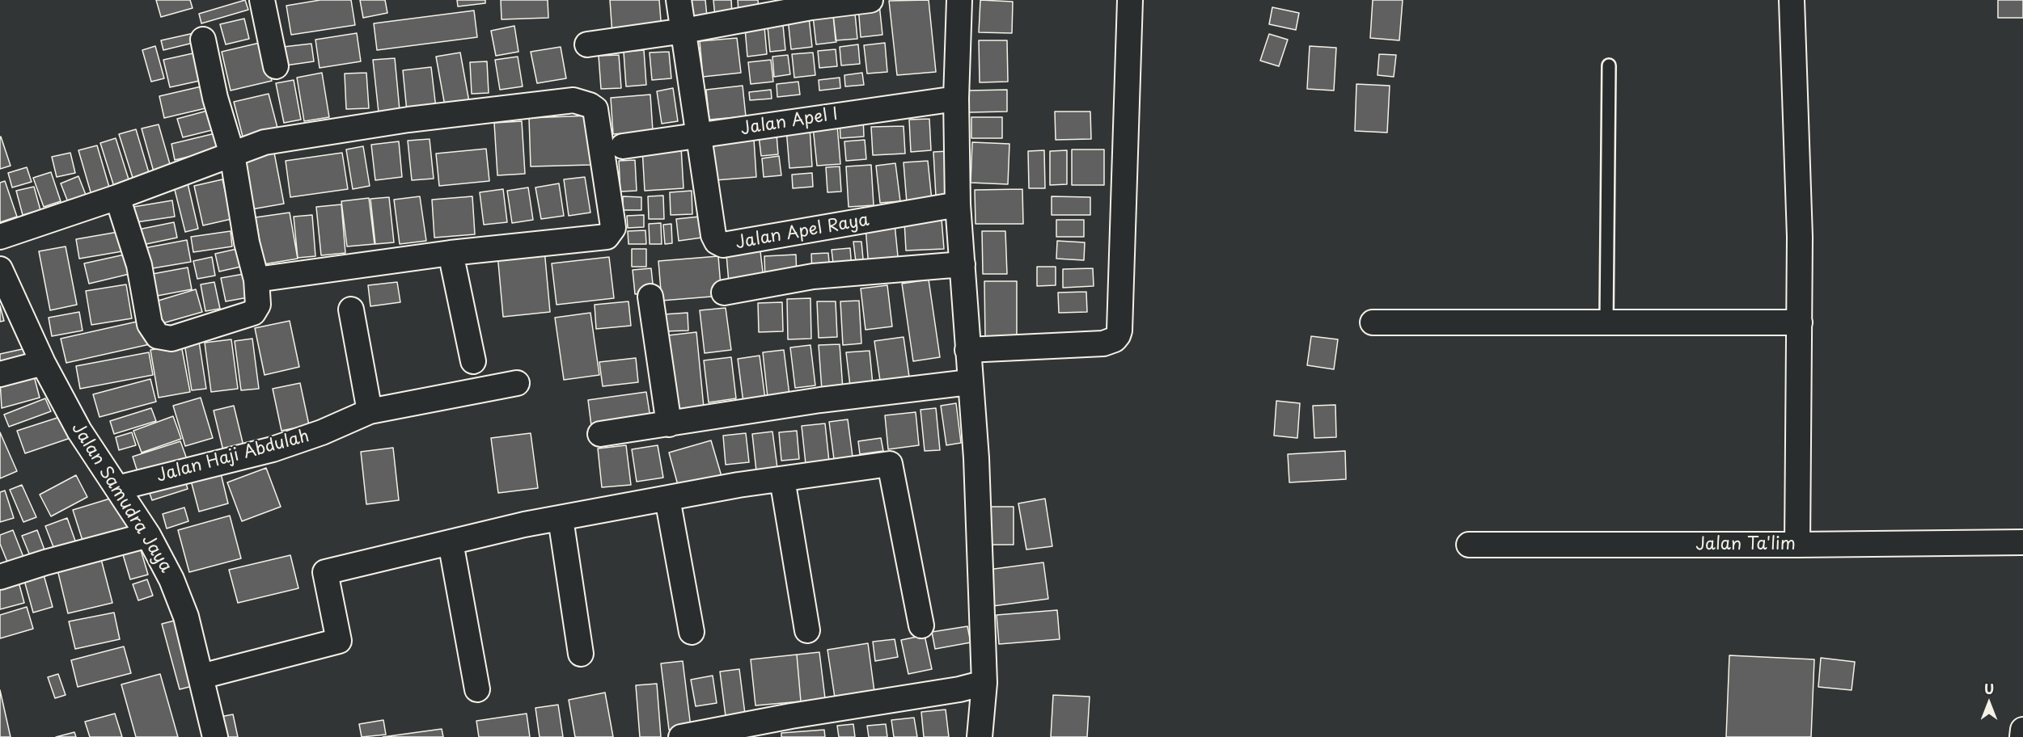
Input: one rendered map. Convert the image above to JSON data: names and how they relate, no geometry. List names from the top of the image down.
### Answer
{
  "streets": {
    "street": [
      "Jalan Apel I",
      "Jalan Apel Raya",
      "Jalan Haji Abdulah",
      "Jalan Samudra Jaya",
      "Jalan Ta'lim"
    ]
  },
  "crossings": [
    ["Jalan Apel I", "Jalan Apel Raya"],
    ["Jalan Haji Abdulah", "Jalan Samudra Jaya"]
  ],
  "north": "top"
}
